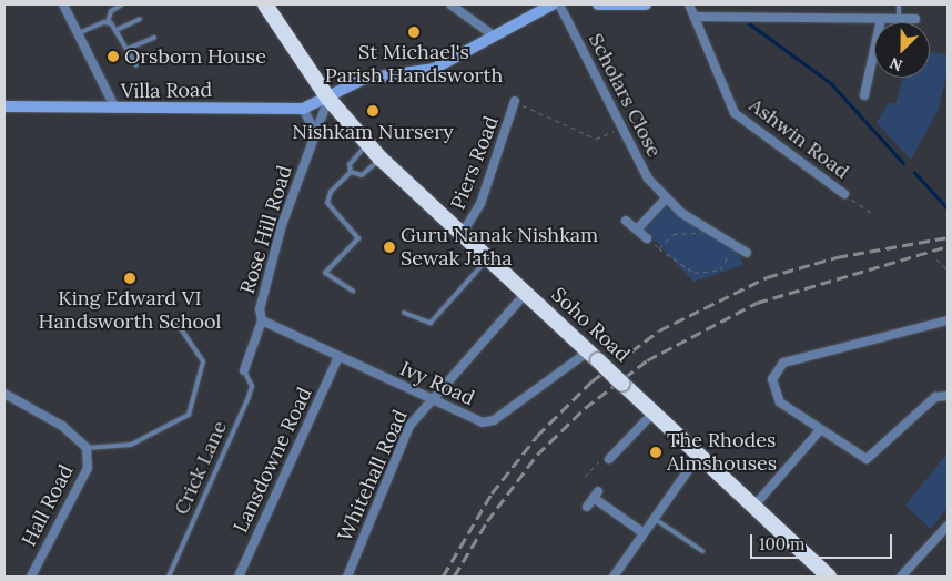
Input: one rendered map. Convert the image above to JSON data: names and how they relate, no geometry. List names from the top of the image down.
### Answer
{
  "streets": {
    "highway": ["Soho Road"],
    "main road": ["Villa Road"],
    "street": [
      "Scholars Close",
      "Ashwin Road",
      "Piers Road",
      "Rose Hill Road",
      "Ivy Road",
      "Lansdowne Road",
      "Whitehall Road",
      "Hall Road"
    ],
    "lane": ["Crick Lane"]
  },
  "crossings": [
    ["Villa Road", "Rose Hill Road"],
    ["Villa Road", "Soho Road"],
    ["Piers Road", "Soho Road"],
    ["Rose Hill Road", "Soho Road"],
    ["Rose Hill Road", "Ivy Road"],
    ["Rose Hill Road", "Crick Lane"],
    ["Soho Road", "Ivy Road"],
    ["Soho Road", "Whitehall Road"],
    ["Ivy Road", "Lansdowne Road"],
    ["Ivy Road", "Whitehall Road"]
  ],
  "places": [
    "St Michael's Parish Handsworth",
    "Orsborn House",
    "Nishkam Nursery",
    "Guru Nanak Nishkam Sewak Jatha",
    "King Edward VI Handsworth School",
    "The Rhodes Almshouses"
  ],
  "scale_bar": "100 m",
  "north": "bottom left"
}
